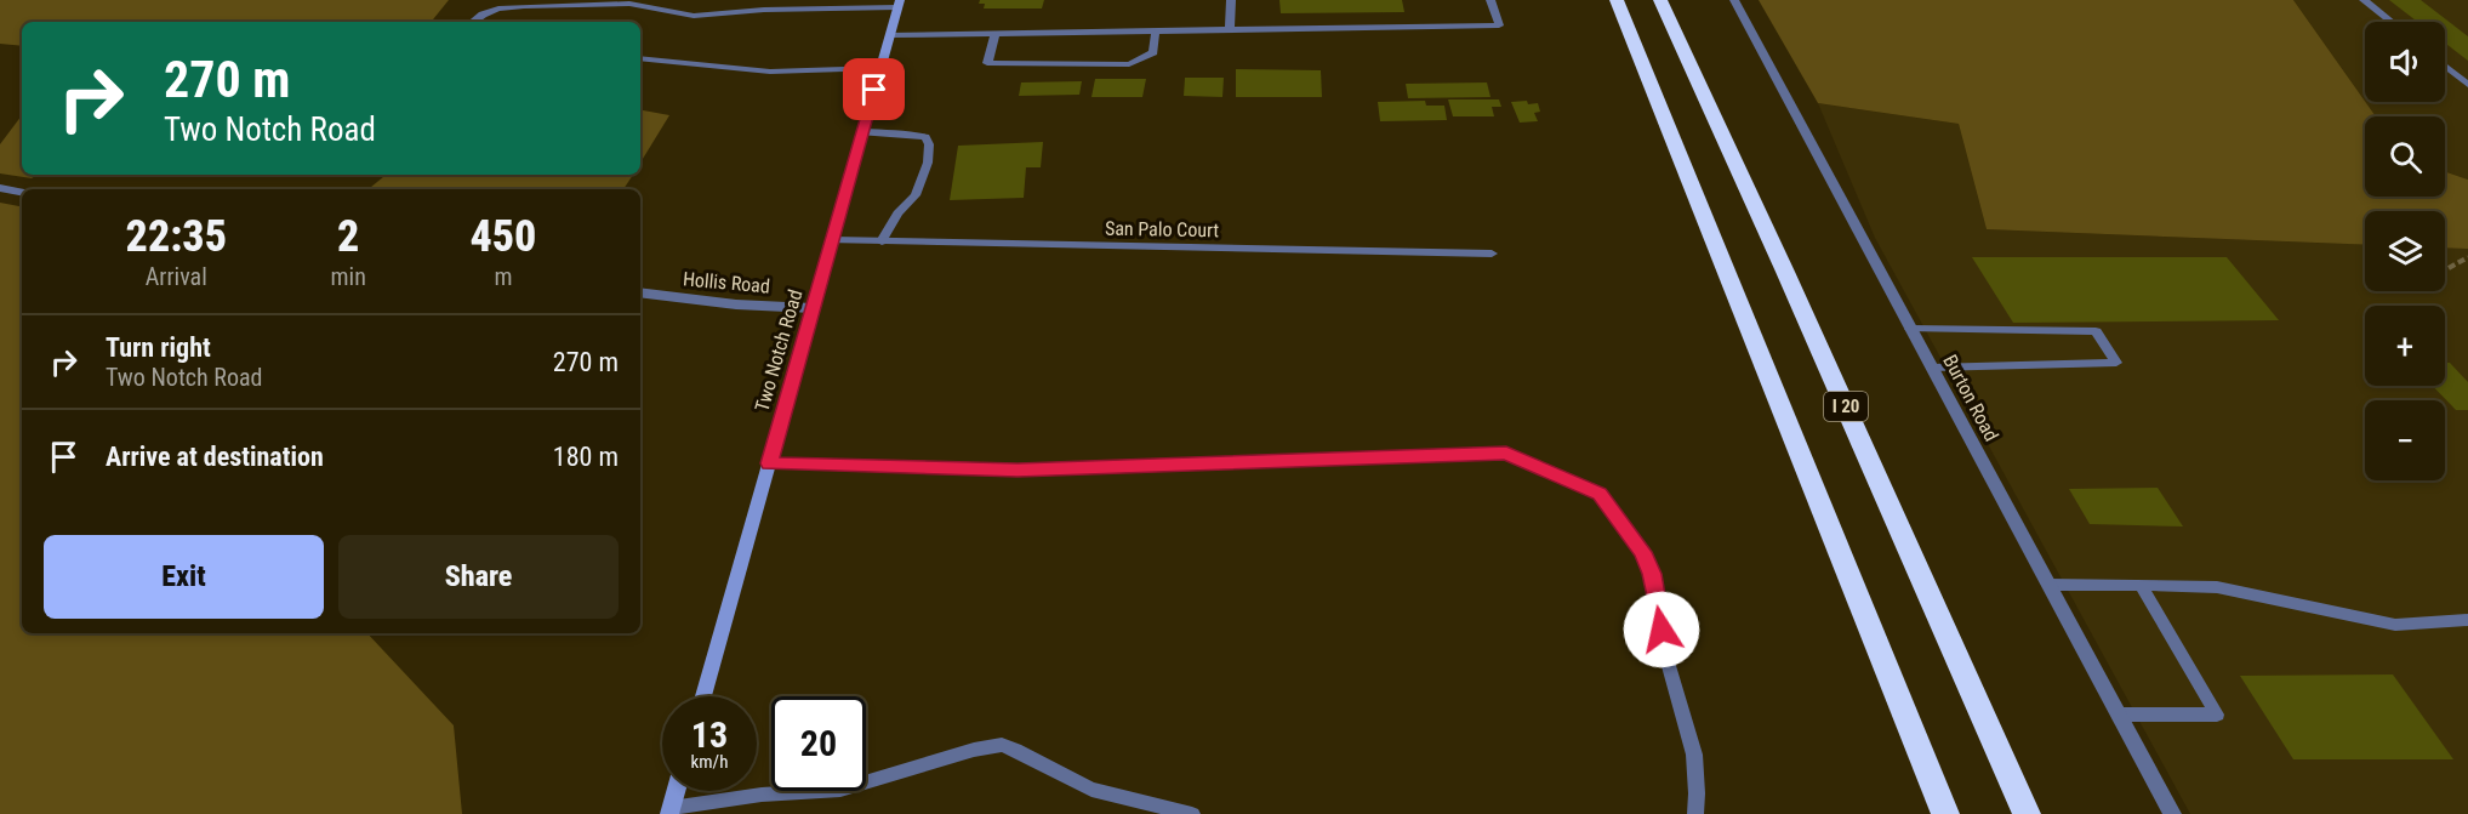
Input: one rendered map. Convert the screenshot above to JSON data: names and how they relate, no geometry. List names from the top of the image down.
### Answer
{
  "streets": {
    "highway": ["I 20"],
    "street": [
      "San Palo Court",
      "Hollis Road",
      "Two Notch Road",
      "Burton Road"
    ]
  },
  "crossings": [
    ["San Palo Court", "Two Notch Road"],
    ["Hollis Road", "Two Notch Road"]
  ],
  "page": {
    "map_buttons": ["+", "−"],
    "turn": ["270 m", "Two Notch Road"],
    "eta": [
      "22:35",
      "Arrival",
      "2",
      "min",
      "450",
      "m"
    ],
    "list": [
      {
        "name": "Turn right",
        "note": "Two Notch Road",
        "value": "270 m"
      },
      {
        "name": "Arrive at destination",
        "value": "180 m"
      }
    ],
    "buttons": ["Exit", "Share"],
    "speed": "13 km/h",
    "limit": "20"
  }
}
